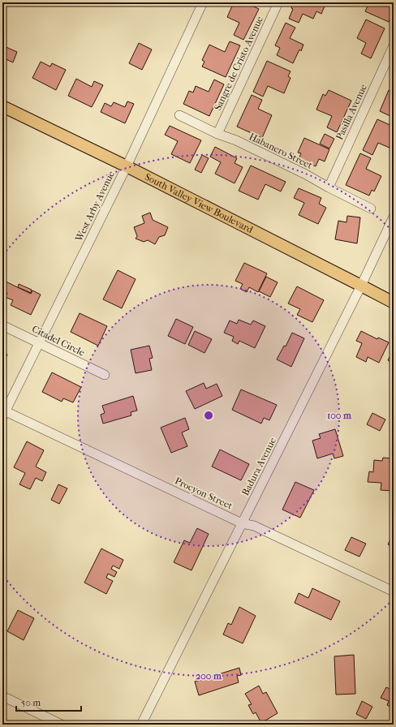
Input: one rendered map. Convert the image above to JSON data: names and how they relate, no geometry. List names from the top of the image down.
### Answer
{
  "streets": {
    "main road": ["South Valley View Boulevard"],
    "street": [
      "Sangre de Cristo Avenue",
      "Pasilla Avenue",
      "Habanero Street",
      "West Arby Avenue",
      "Citadel Circle",
      "Badura Avenue",
      "Procyon Street"
    ]
  },
  "crossings": [
    ["Sangre de Cristo Avenue", "Habanero Street"],
    ["Pasilla Avenue", "Habanero Street"],
    ["South Valley View Boulevard", "West Arby Avenue"],
    ["South Valley View Boulevard", "Badura Avenue"],
    ["West Arby Avenue", "Citadel Circle"],
    ["West Arby Avenue", "Procyon Street"],
    ["Badura Avenue", "Procyon Street"]
  ],
  "scale_bar": "50 m",
  "rings": ["100 m", "200 m"]
}
